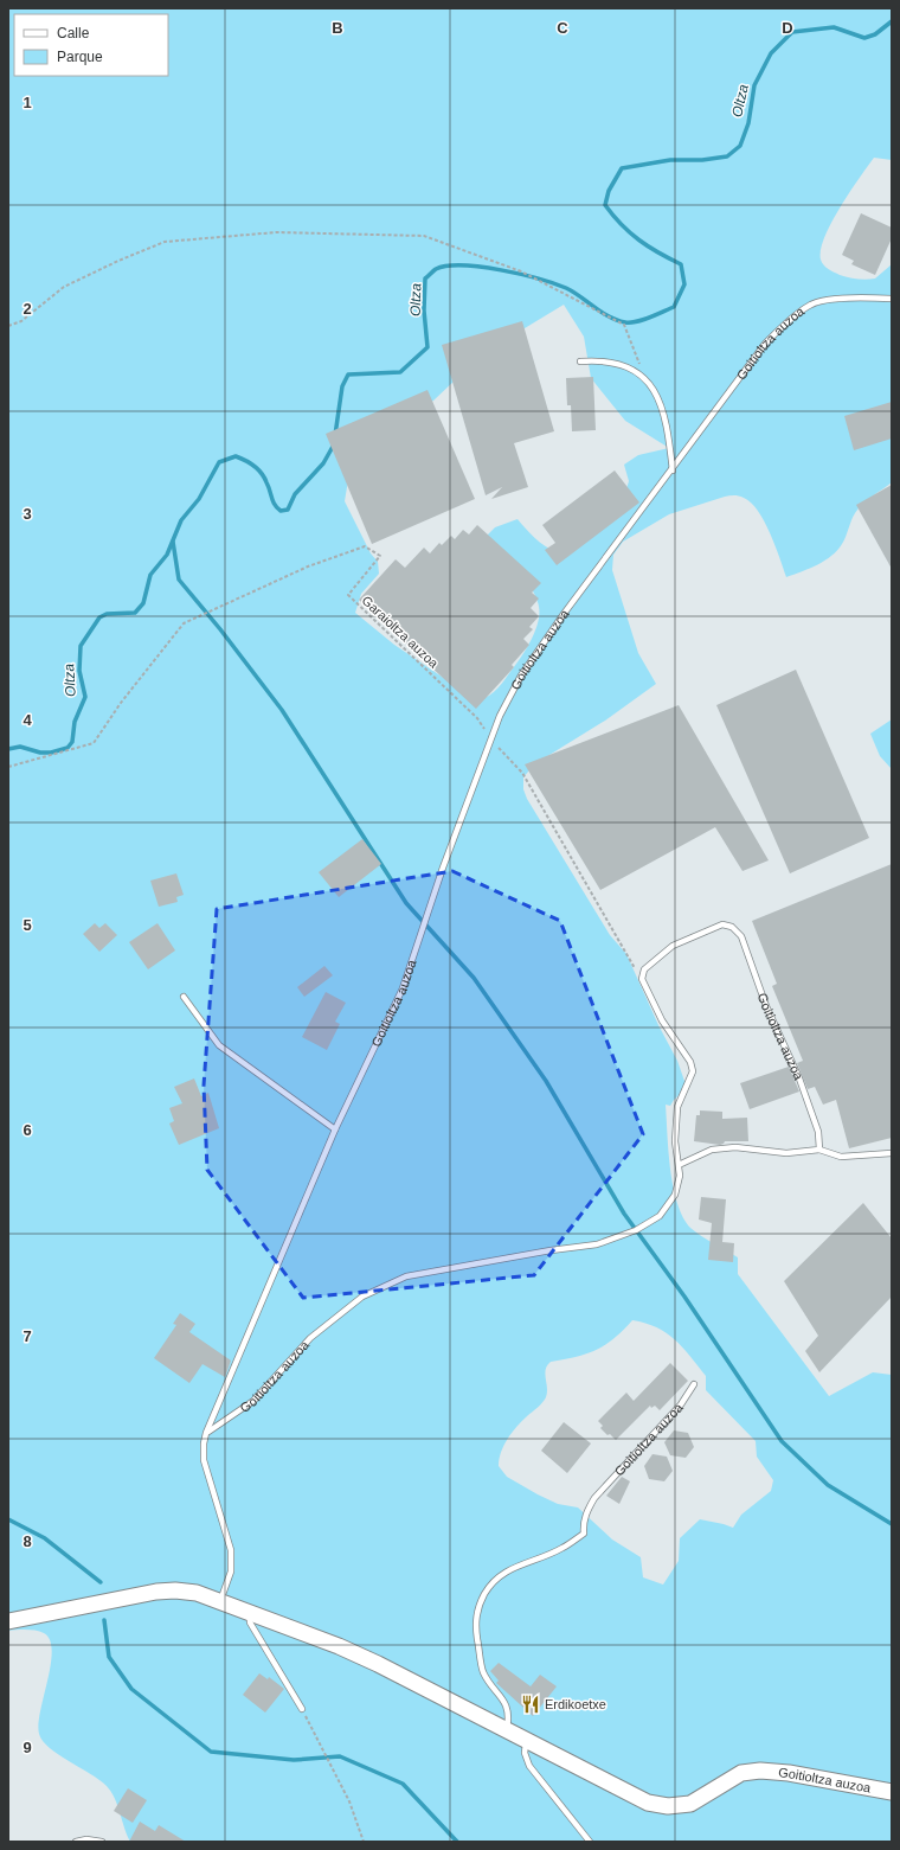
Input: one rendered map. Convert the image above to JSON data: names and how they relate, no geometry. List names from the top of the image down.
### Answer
{
  "streets": {
    "street": ["Goitioltza auzoa"],
    "path": ["Garaioltza auzoa"]
  },
  "crossings": [
    ["Goitioltza auzoa", "Garaioltza auzoa"]
  ],
  "water": ["Oltza"],
  "places": {
    "restaurant": ["Erdikoetxe"]
  },
  "legend": ["Calle", "Parque"],
  "grid": {
    "columns": ["B", "C", "D"],
    "rows": [
      "1",
      "2",
      "3",
      "4",
      "5",
      "6",
      "7",
      "8",
      "9"
    ]
  }
}
